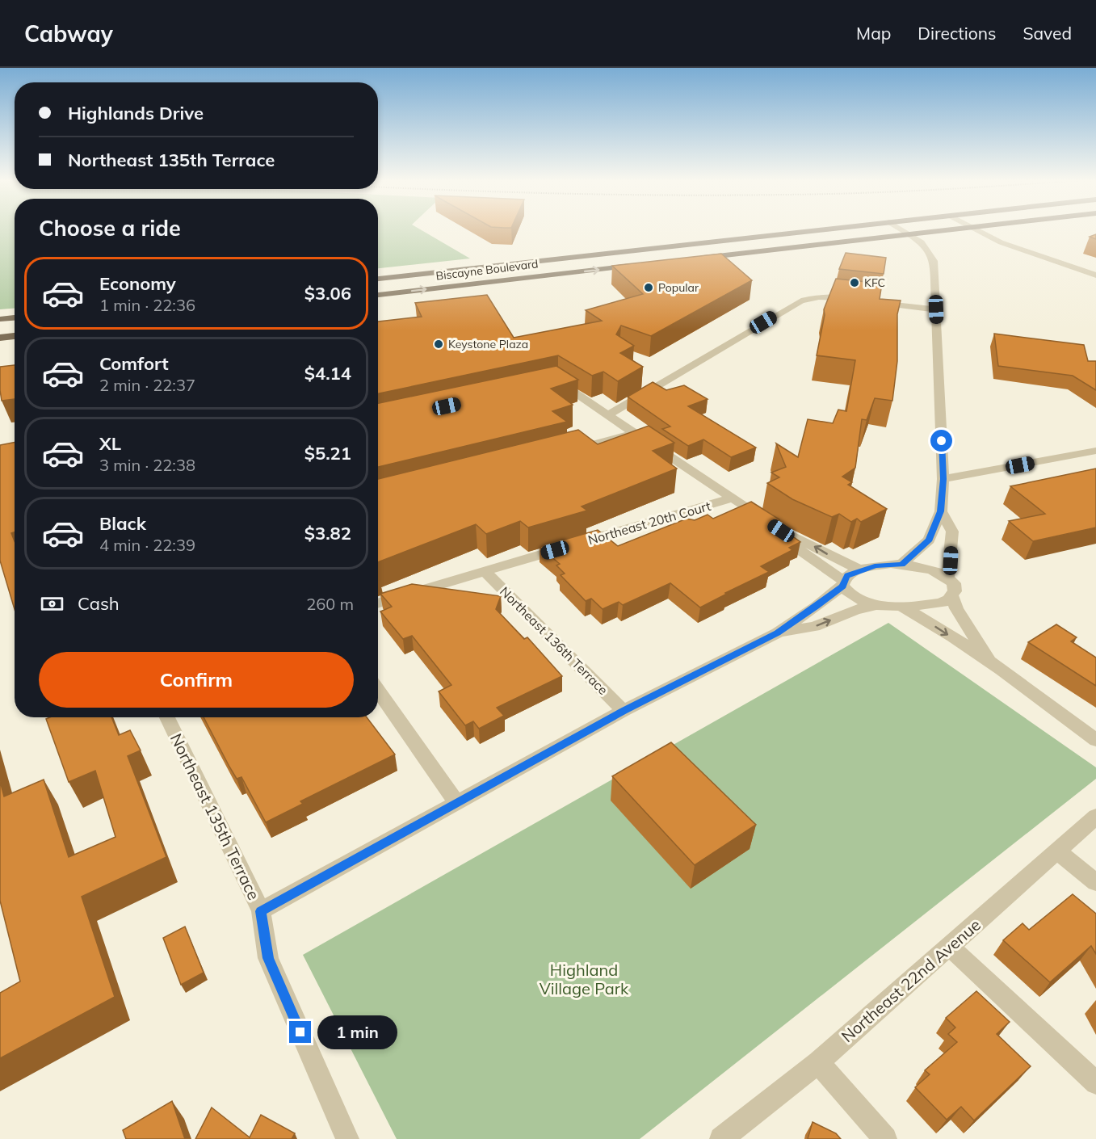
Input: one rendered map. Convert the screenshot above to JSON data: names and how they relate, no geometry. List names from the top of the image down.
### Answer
{
  "streets": {
    "main road": ["Biscayne Boulevard"],
    "street": [
      "Northeast 20th Court",
      "Northeast 136th Terrace",
      "Northeast 135th Terrace",
      "Northeast 22nd Avenue"
    ]
  },
  "crossings": [
    ["Northeast 20th Court", "Northeast 136th Terrace"]
  ],
  "parks": ["Highland Village Park"],
  "places": ["KFC", "Popular", "Keystone Plaza"],
  "page": {
    "header": "Cabway",
    "nav": ["Map", "Directions", "Saved"],
    "banner": ["Highlands Drive", "Northeast 135th Terrace"],
    "heading": "Choose a ride",
    "list": [
      {
        "name": "Economy",
        "note": "1 min · 22:36",
        "value": "$3.06"
      },
      {
        "name": "Comfort",
        "note": "2 min · 22:37",
        "value": "$4.14"
      },
      {
        "name": "XL",
        "note": "3 min · 22:38",
        "value": "$5.21"
      },
      {
        "name": "Black",
        "note": "4 min · 22:39",
        "value": "$3.82"
      }
    ],
    "pay": ["Cash", "260 m"],
    "buttons": "Confirm",
    "bubble": "1 min"
  }
}
